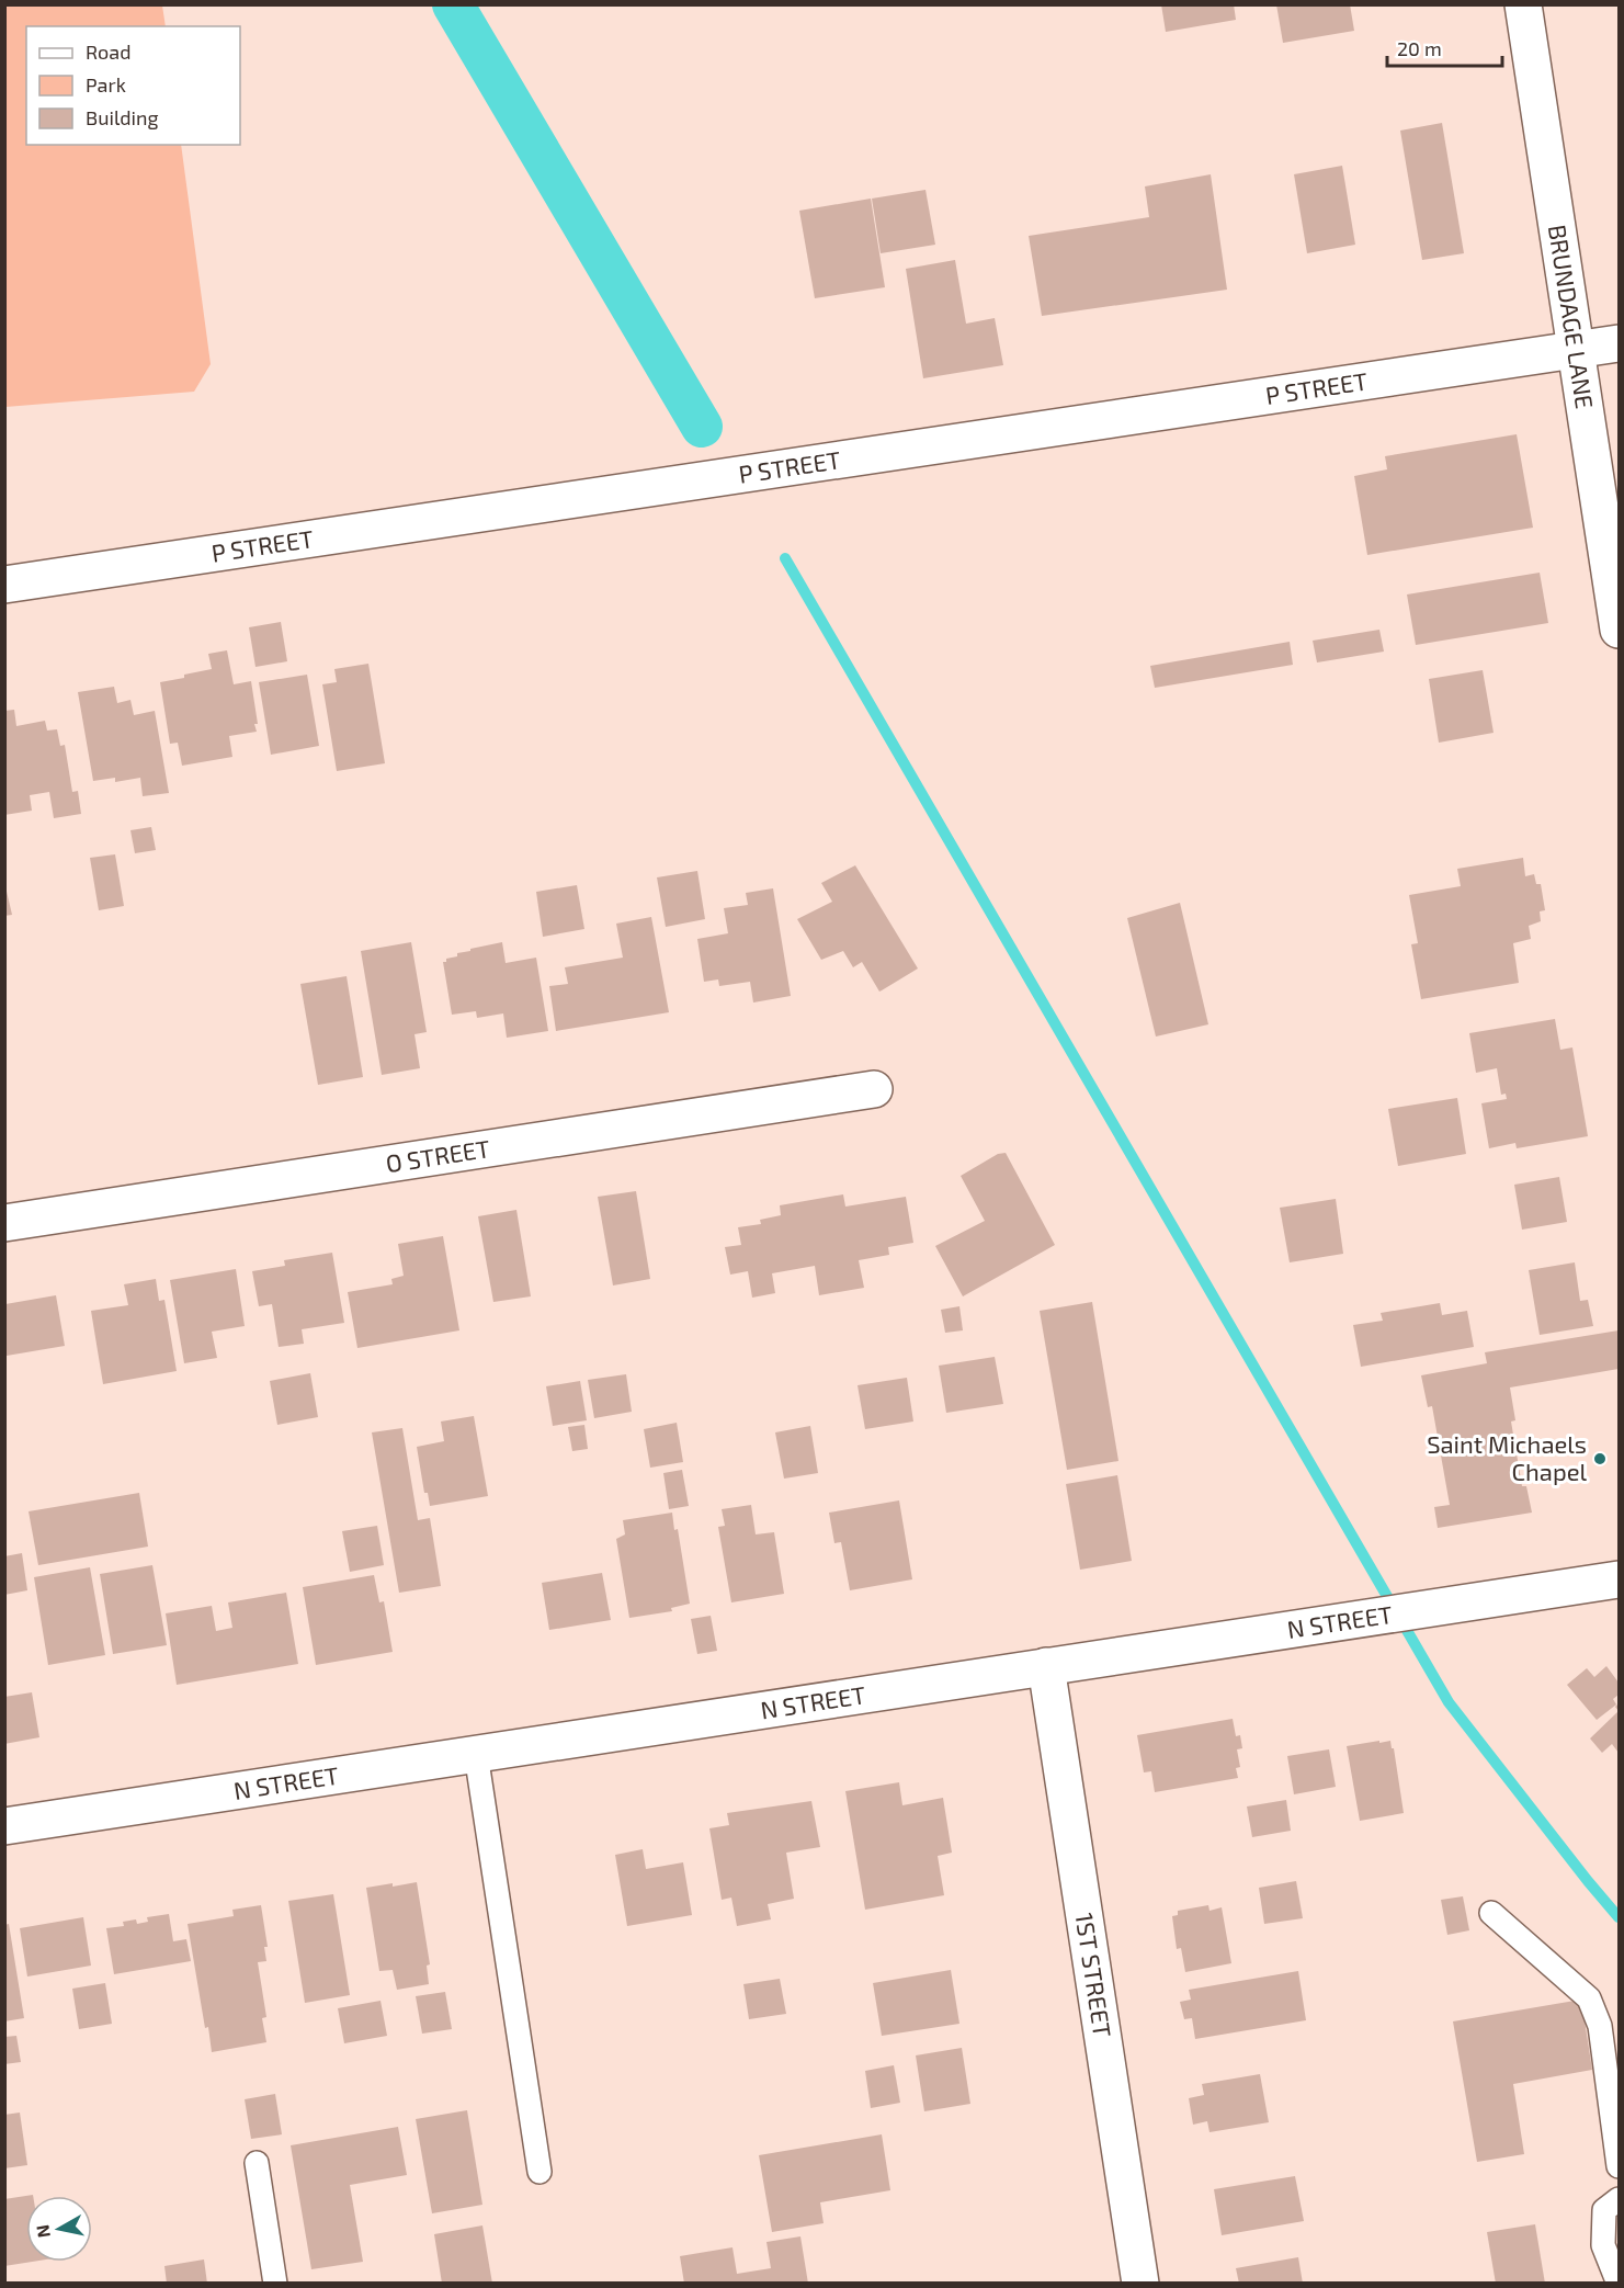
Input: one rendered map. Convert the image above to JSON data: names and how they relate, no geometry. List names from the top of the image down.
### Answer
{
  "streets": {
    "street": [
      "BRUNDAGE LANE",
      "P STREET",
      "O STREET",
      "N STREET",
      "1ST STREET"
    ]
  },
  "crossings": [
    ["BRUNDAGE LANE", "P STREET"],
    ["N STREET", "1ST STREET"]
  ],
  "places": ["Saint Michaels Chapel"],
  "legend": ["Road", "Park", "Building"],
  "scale_bar": "20 m",
  "north": "left"
}
